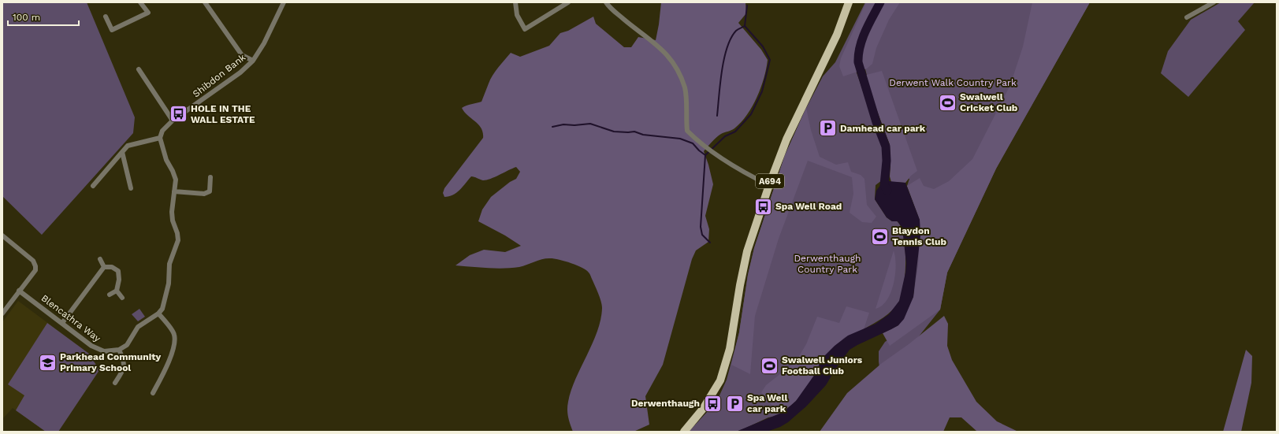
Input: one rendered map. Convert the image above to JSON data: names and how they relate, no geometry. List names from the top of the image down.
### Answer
{
  "streets": {
    "main road": ["A694"],
    "street": ["Shibdon Bank", "Blencathra Way"]
  },
  "parks": ["Derwent Walk Country Park", "Derwenthaugh Country Park"],
  "places": {
    "sports": ["Swalwell Cricket Club", "Blaydon Tennis Club", "Swalwell Juniors Football Club"],
    "bus stop": ["HOLE IN THE WALL ESTATE", "Spa Well Road", "Derwenthaugh"],
    "parking": ["Damhead car park", "Spa Well car park"],
    "school or university": ["Parkhead Community Primary School"]
  },
  "scale_bar": "100 m"
}
